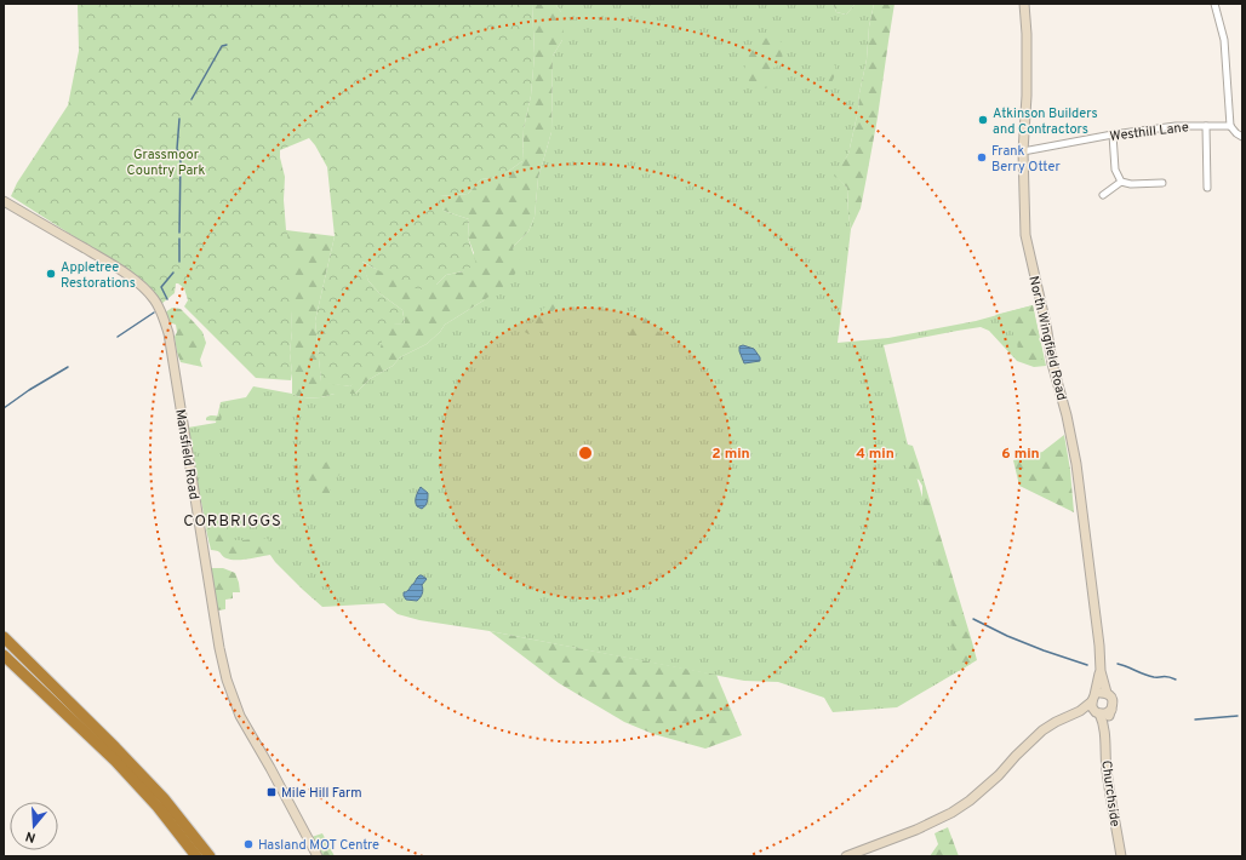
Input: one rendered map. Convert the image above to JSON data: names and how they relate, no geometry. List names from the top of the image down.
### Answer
{
  "streets": {
    "main road": ["North Wingfield Road", "Mansfield Road", "Churchside"],
    "street": ["Westhill Lane"]
  },
  "crossings": [
    ["Westhill Lane", "North Wingfield Road"],
    ["North Wingfield Road", "Churchside"]
  ],
  "districts": ["CORBRIGGS"],
  "parks": ["Grassmoor Country Park"],
  "places": {
    "other": [
      "Atkinson Builders and Contractors",
      "Frank Berry Otter",
      "Appletree Restorations",
      "Hasland MOT Centre"
    ],
    "transit": ["Mile Hill Farm"]
  },
  "north": "bottom",
  "rings": ["2 min", "4 min", "6 min"]
}
